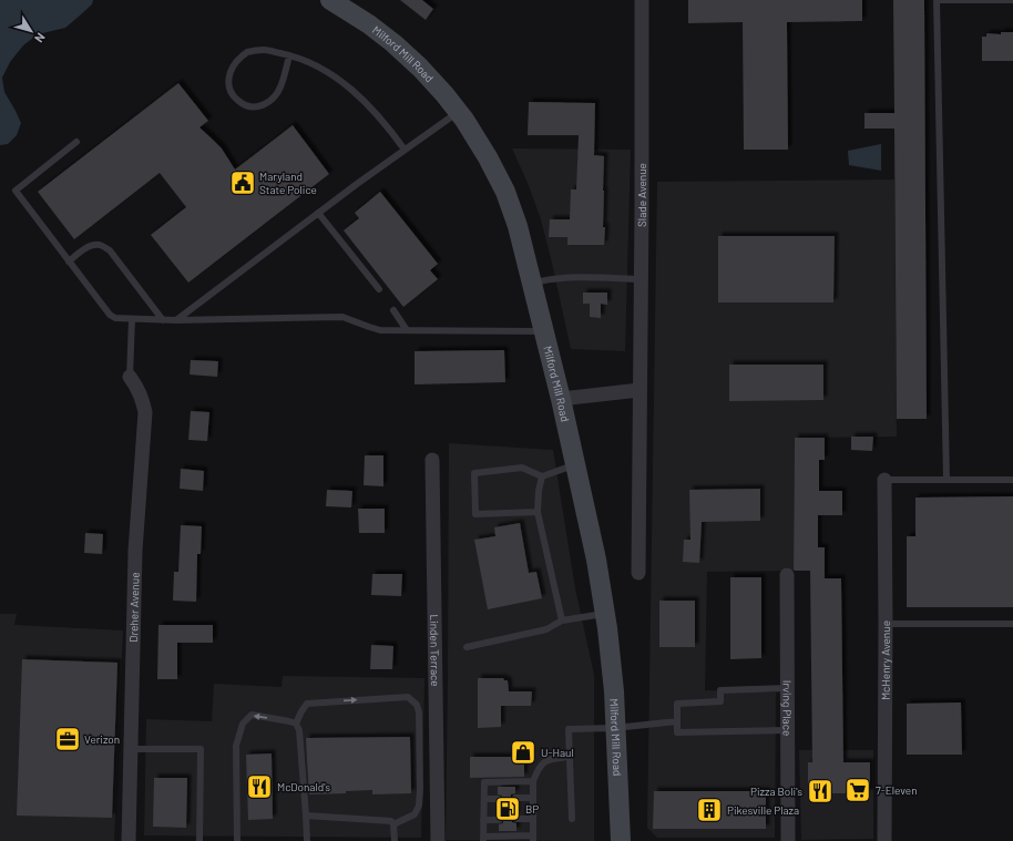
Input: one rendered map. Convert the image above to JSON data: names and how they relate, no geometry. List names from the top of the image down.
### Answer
{
  "streets": {
    "main road": ["Milford Mill Road"],
    "street": [
      "Slade Avenue",
      "Dreher Avenue",
      "Linden Terrace",
      "McHenry Avenue",
      "Irving Place"
    ]
  },
  "places": {
    "public building": ["Maryland State Police"],
    "office": ["Verizon"],
    "shop": ["U-Haul"],
    "restaurant": ["McDonald's", "Pizza Boli's"],
    "supermarket": ["7-Eleven"],
    "fuel station": ["BP"],
    "building": ["Pikesville Plaza"]
  },
  "north": "bottom right"
}
